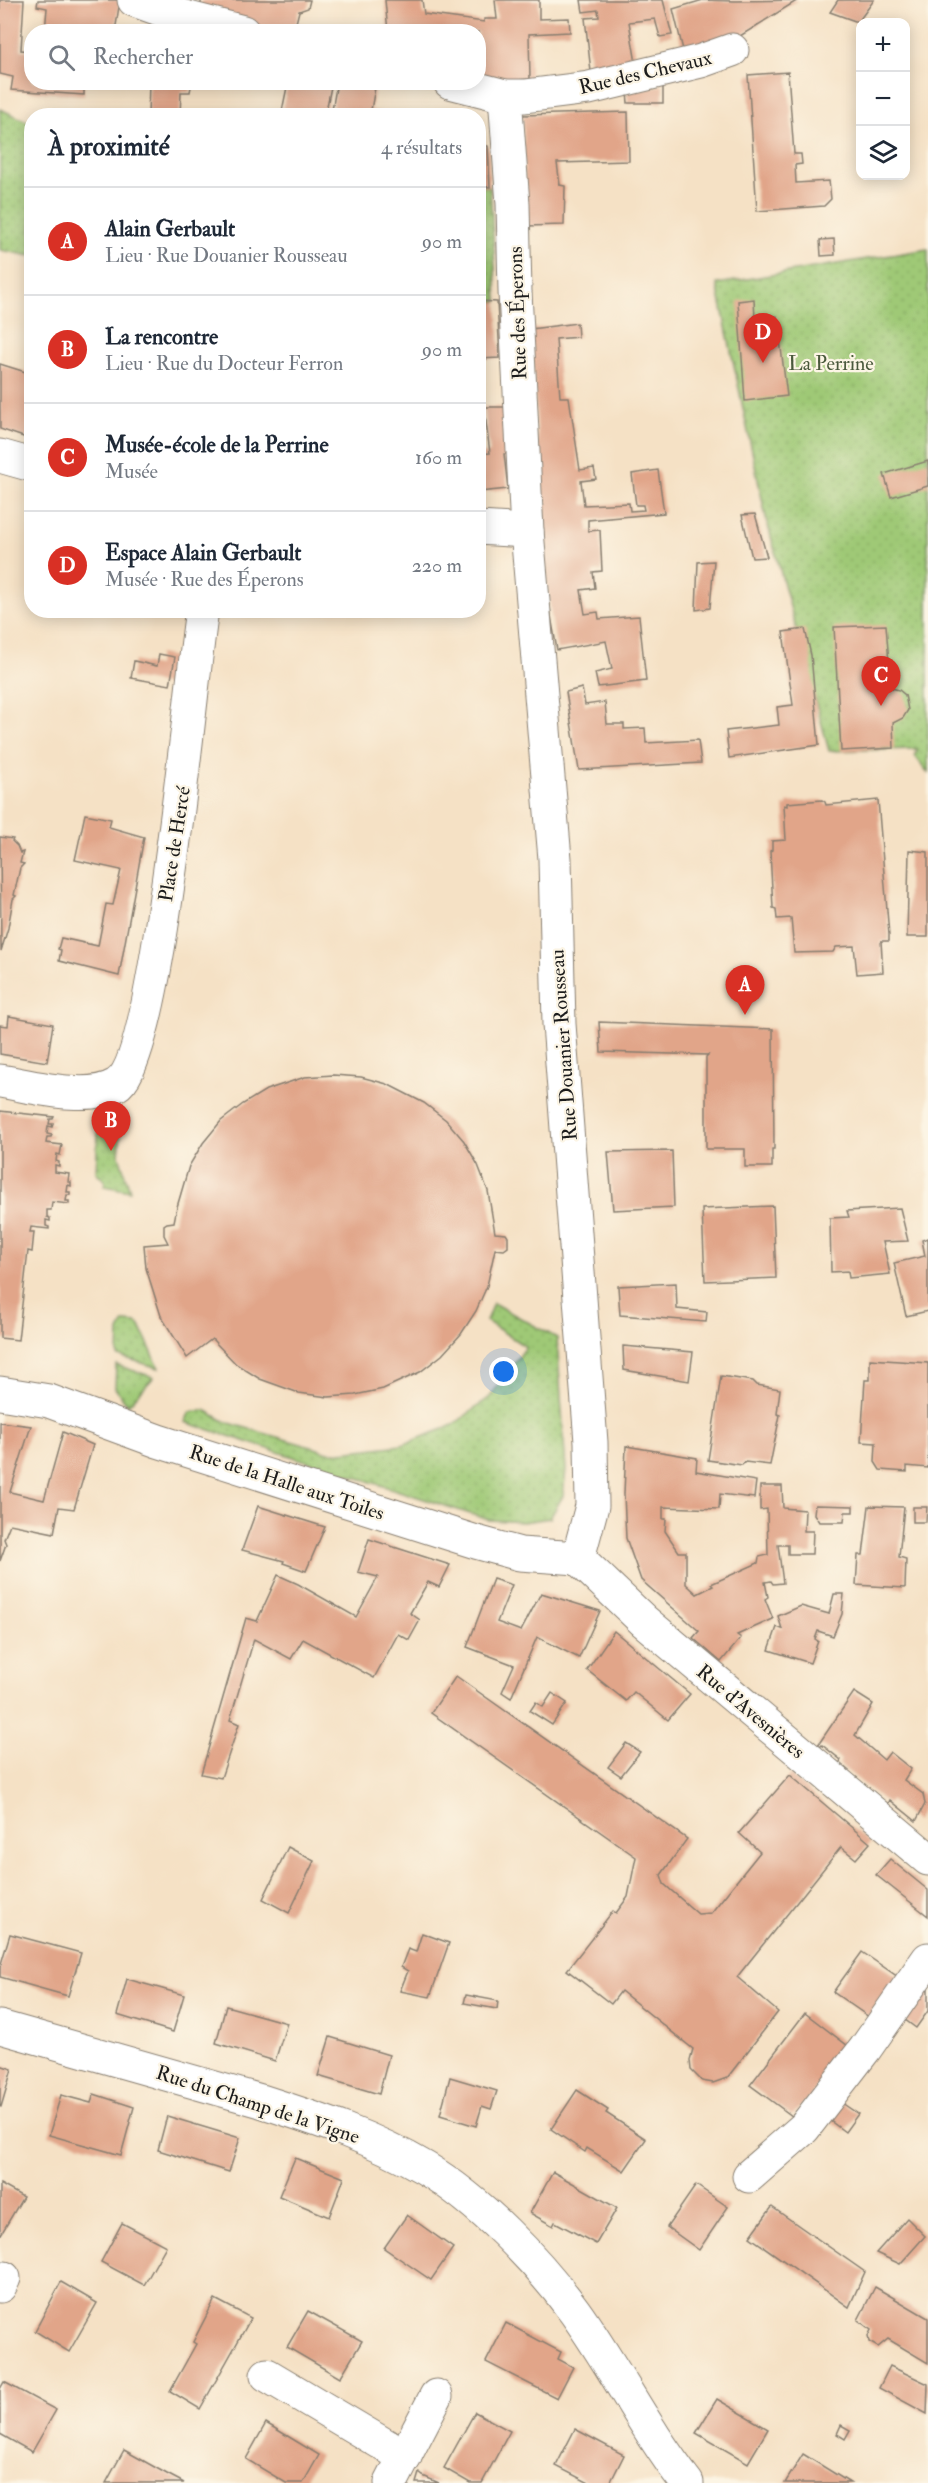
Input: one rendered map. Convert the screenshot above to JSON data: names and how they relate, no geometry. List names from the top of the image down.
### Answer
{
  "streets": {
    "street": [
      "Rue des Chevaux",
      "Rue des Éperons",
      "Place de Hercé",
      "Rue Douanier Rousseau",
      "Rue de la Halle aux Toiles",
      "Rue d'Avesnières",
      "Rue du Champ de la Vigne"
    ]
  },
  "crossings": [
    ["Rue des Chevaux", "Rue des Éperons"],
    ["Rue des Éperons", "Rue Douanier Rousseau"],
    ["Rue Douanier Rousseau", "Rue de la Halle aux Toiles"],
    ["Rue Douanier Rousseau", "Rue d'Avesnières"],
    ["Rue de la Halle aux Toiles", "Rue d'Avesnières"]
  ],
  "parks": ["La Perrine"],
  "page": {
    "map_buttons": ["+", "−"],
    "search": "Rechercher",
    "heading": ["À proximité", "4 résultats"],
    "list": [
      {
        "mark": "A",
        "name": "Alain Gerbault",
        "note": "Lieu · Rue Douanier Rousseau",
        "value": "90 m"
      },
      {
        "mark": "B",
        "name": "La rencontre",
        "note": "Lieu · Rue du Docteur Ferron",
        "value": "90 m"
      },
      {
        "mark": "C",
        "name": "Musée-école de la Perrine",
        "note": "Musée",
        "value": "160 m"
      },
      {
        "mark": "D",
        "name": "Espace Alain Gerbault",
        "note": "Musée · Rue des Éperons",
        "value": "220 m"
      }
    ],
    "pins": [
      "D",
      "C",
      "A",
      "B"
    ]
  }
}
